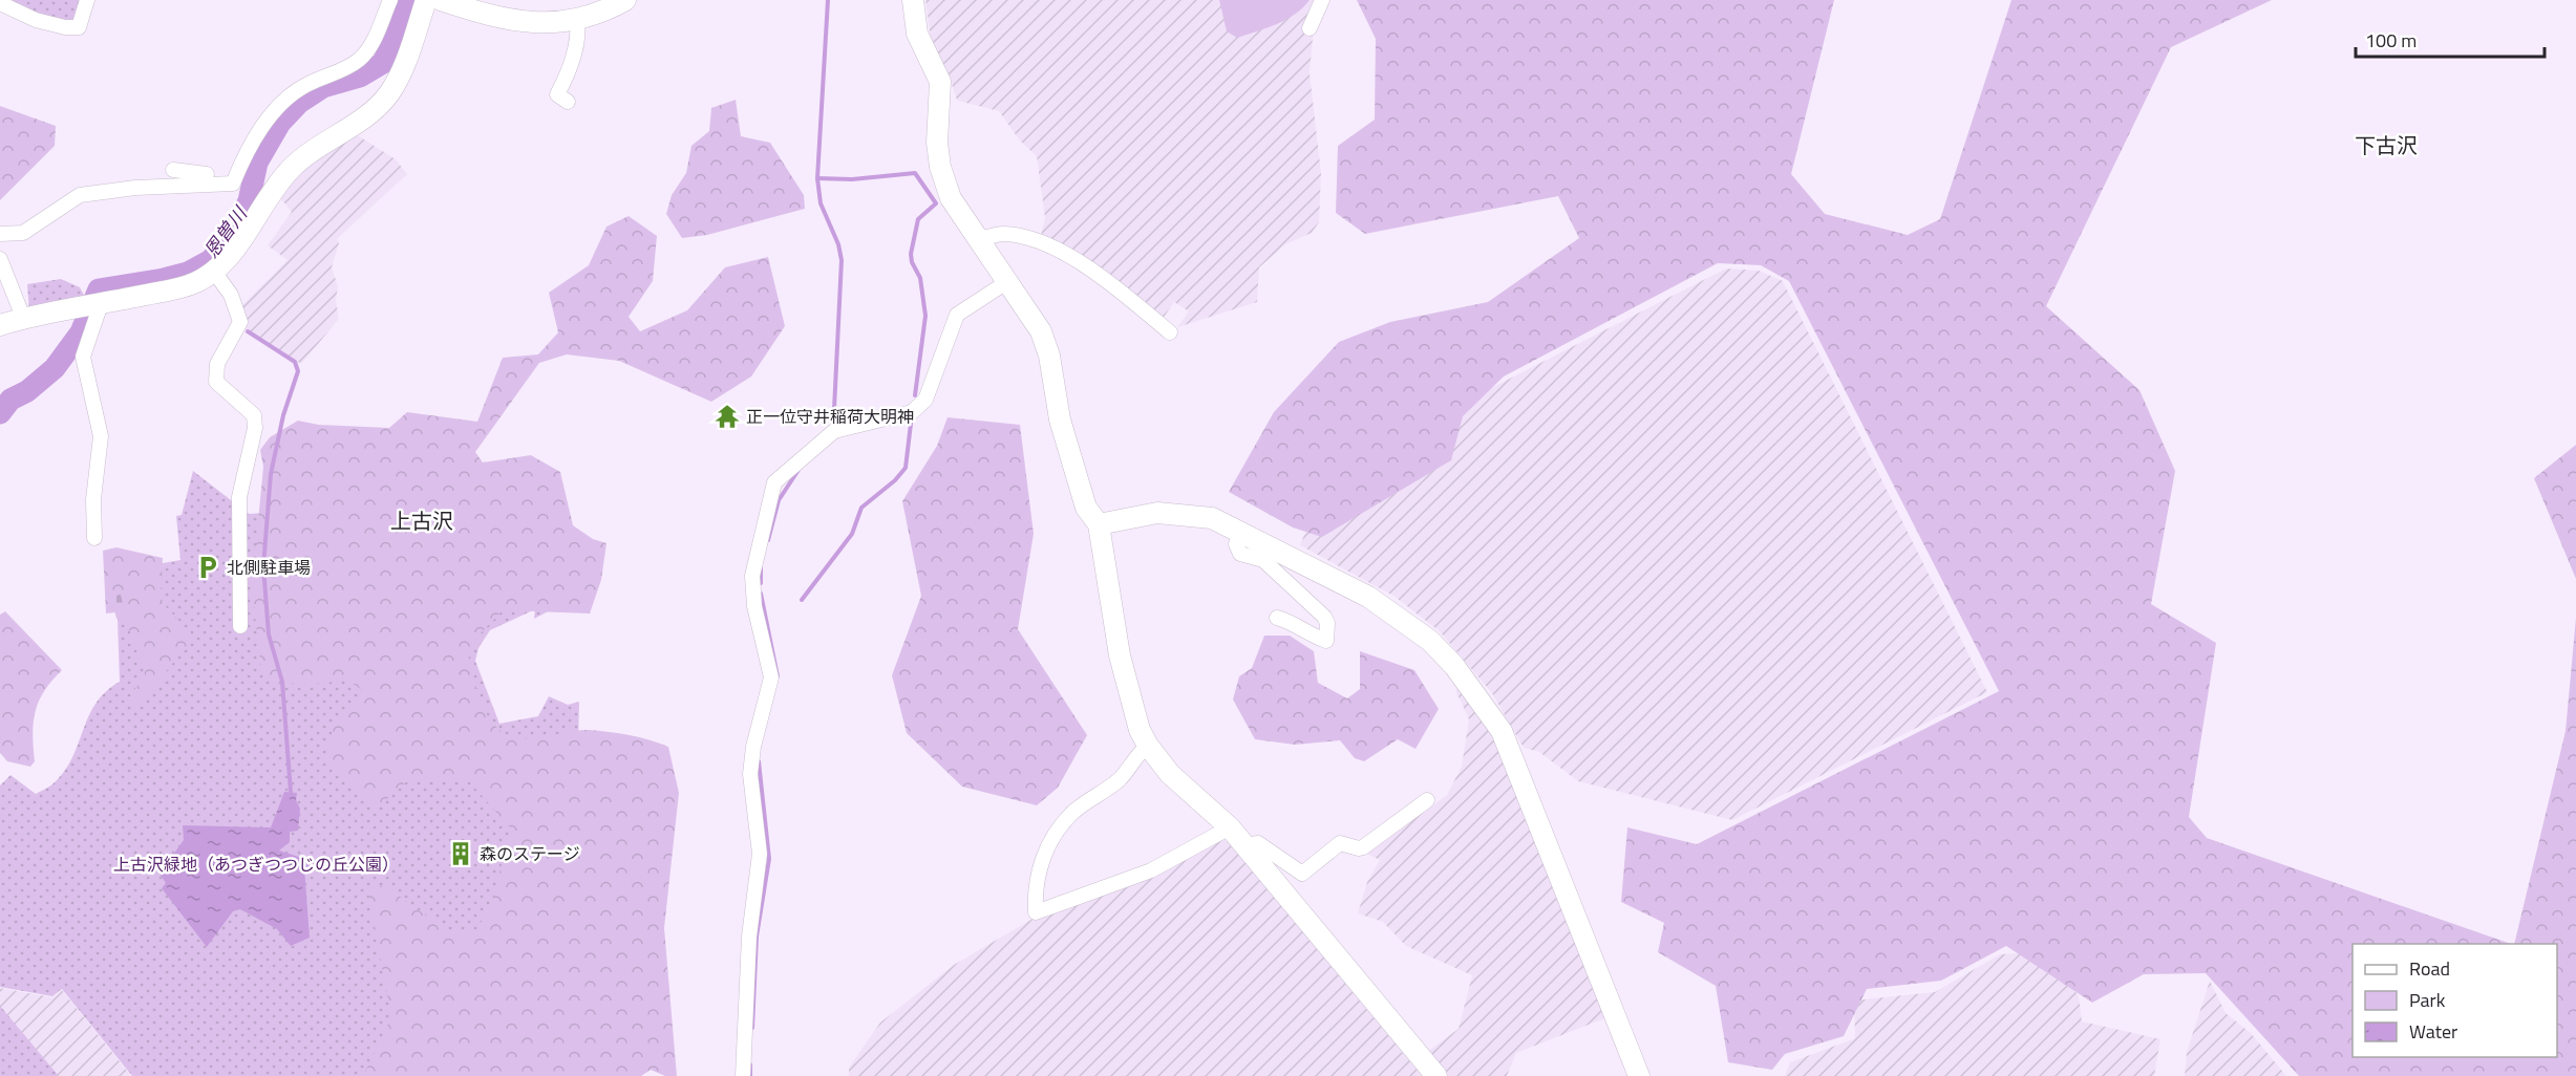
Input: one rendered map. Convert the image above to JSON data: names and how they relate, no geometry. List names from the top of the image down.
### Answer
{
  "districts": ["下古沢", "上古沢"],
  "water": ["恩曽川"],
  "parks": ["上古沢緑地（あつぎつつじの丘公園）"],
  "places": {
    "temple": ["正一位守井稲荷大明神"],
    "parking": ["北側駐車場"],
    "building": ["森のステージ"]
  },
  "legend": ["Road", "Park", "Water"],
  "scale_bar": "100 m"
}
